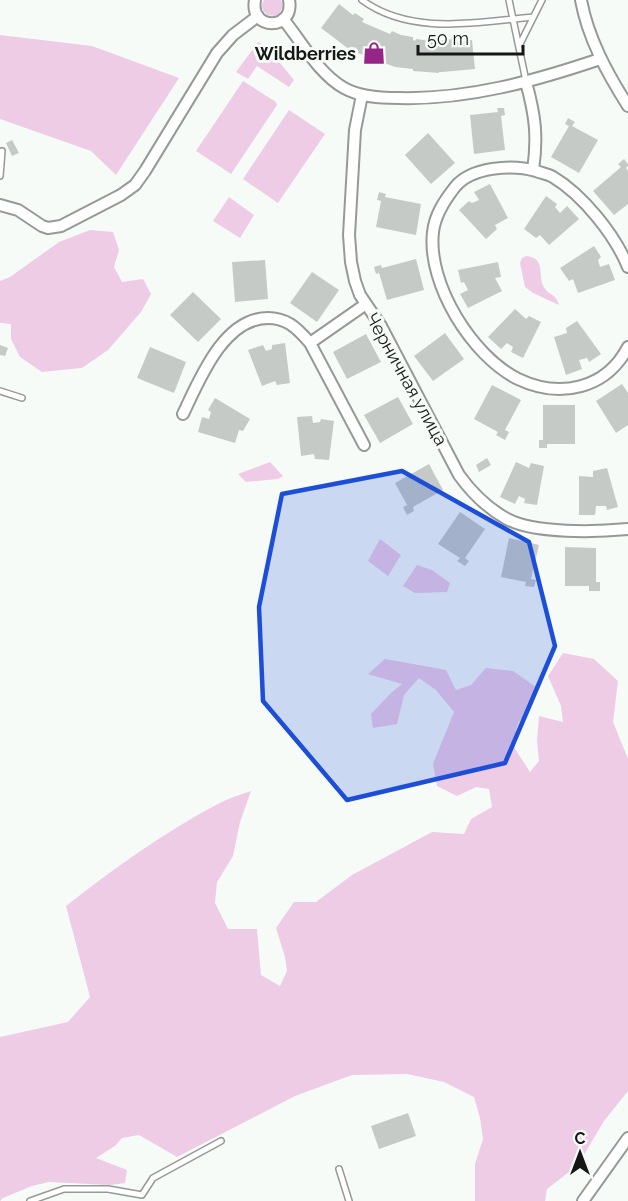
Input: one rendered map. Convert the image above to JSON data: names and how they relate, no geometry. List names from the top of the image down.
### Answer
{
  "streets": {
    "street": ["Черничная улица"]
  },
  "places": {
    "shop": ["Wildberries"]
  },
  "scale_bar": "50 m",
  "north": "top"
}
